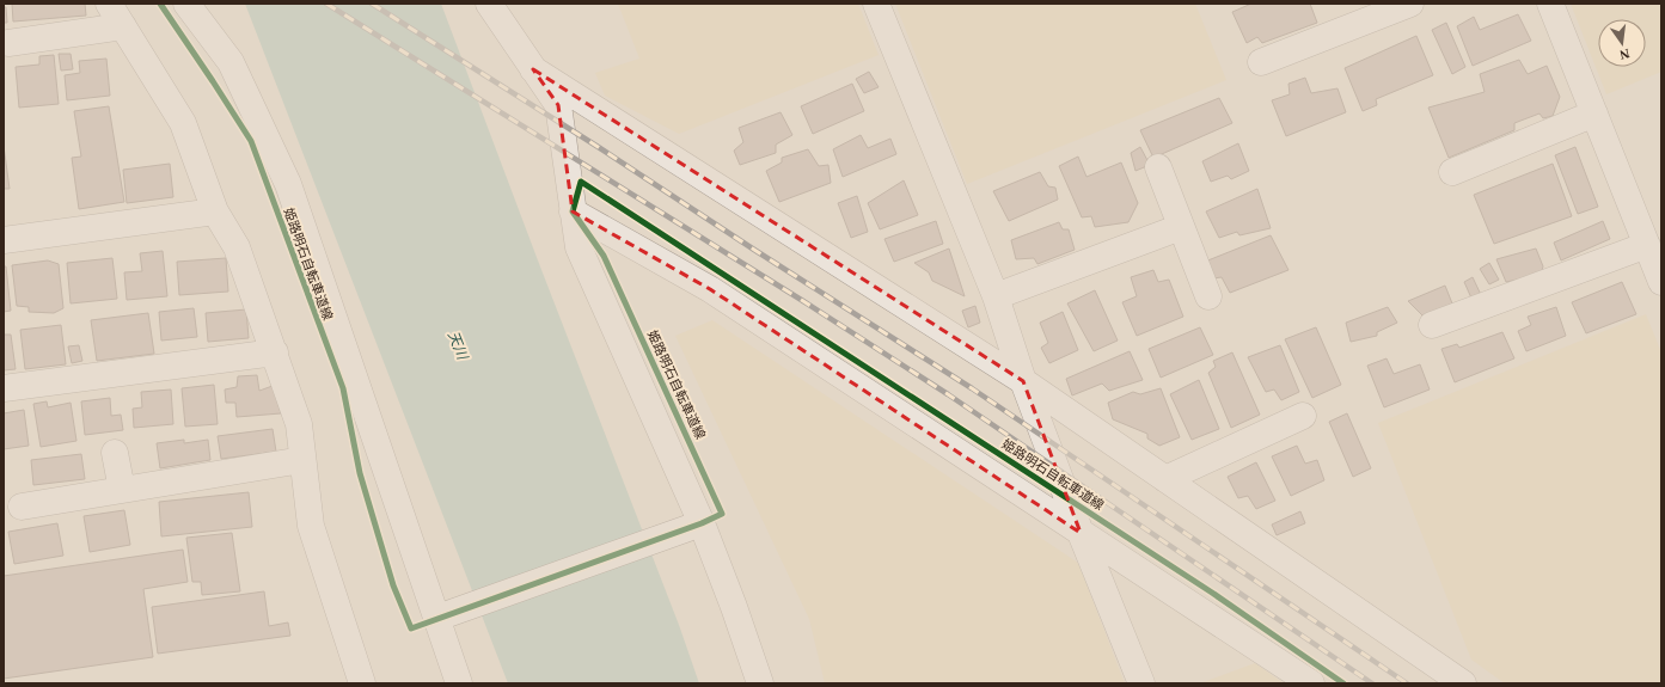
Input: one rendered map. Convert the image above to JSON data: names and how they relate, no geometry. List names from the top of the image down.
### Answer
{
  "streets": {
    "cycle path": ["姫路明石自転車道線"]
  },
  "water": ["天川"],
  "north": "bottom"
}
